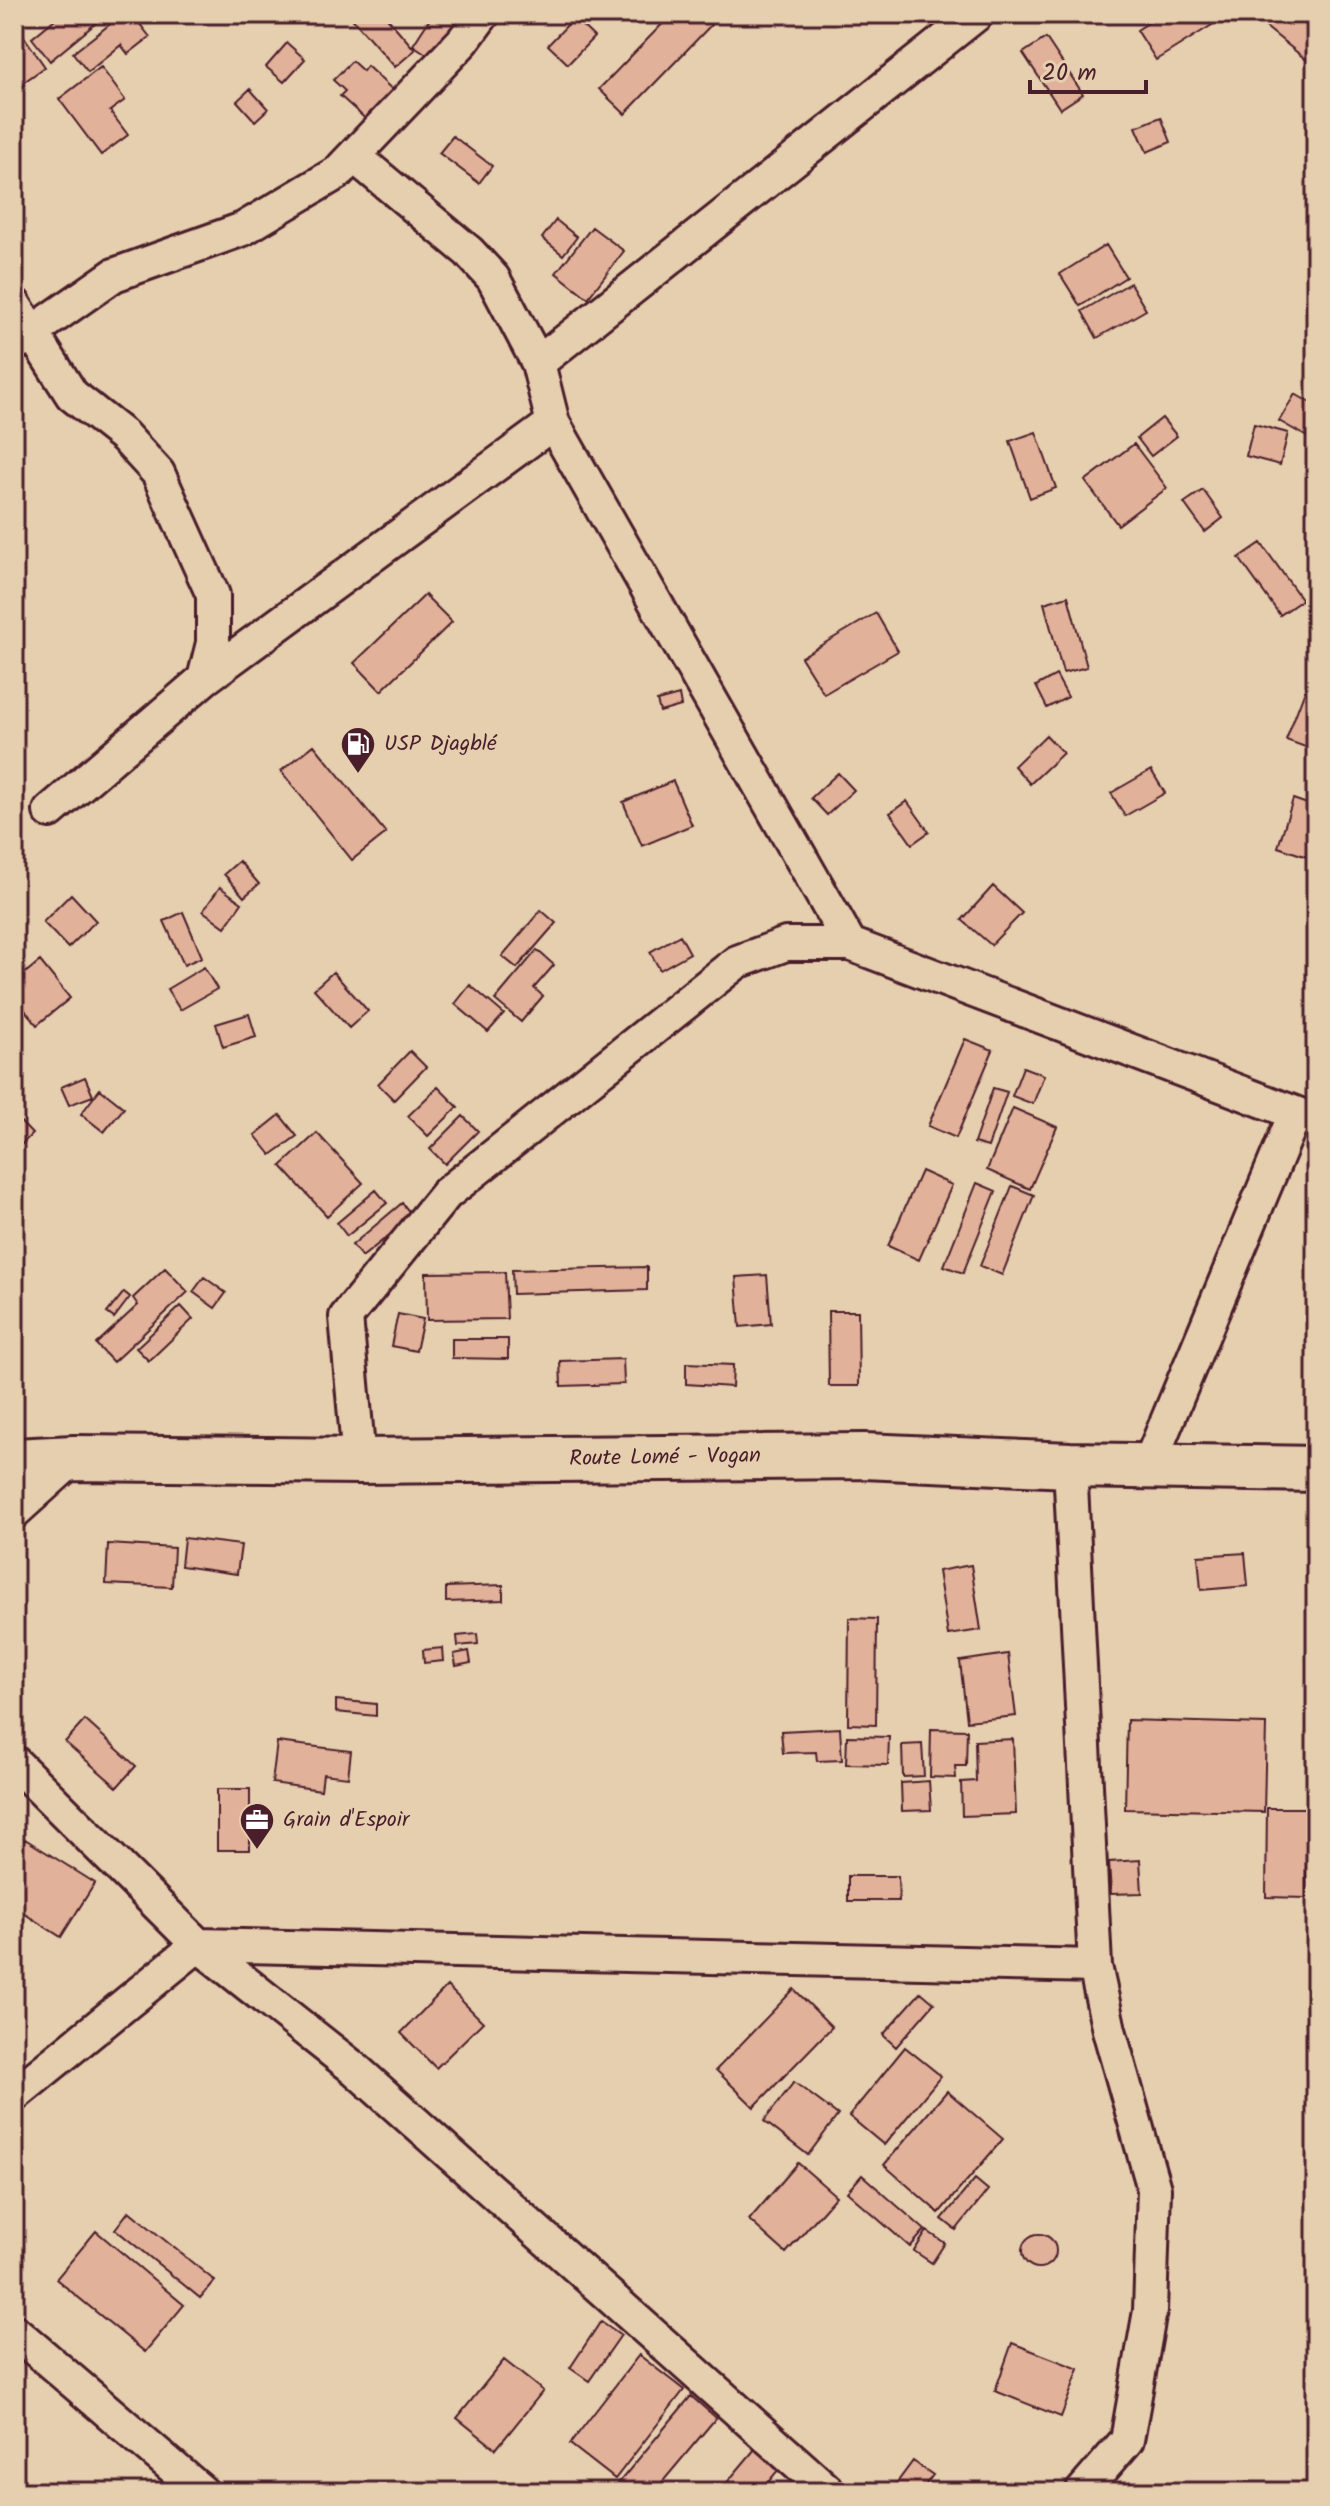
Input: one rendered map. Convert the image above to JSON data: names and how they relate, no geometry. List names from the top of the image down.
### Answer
{
  "streets": {
    "main road": ["Route Lomé - Vogan"]
  },
  "places": {
    "fuel station": ["USP Djagblé"],
    "office": ["Grain d'Espoir"]
  },
  "scale_bar": "20 m"
}
